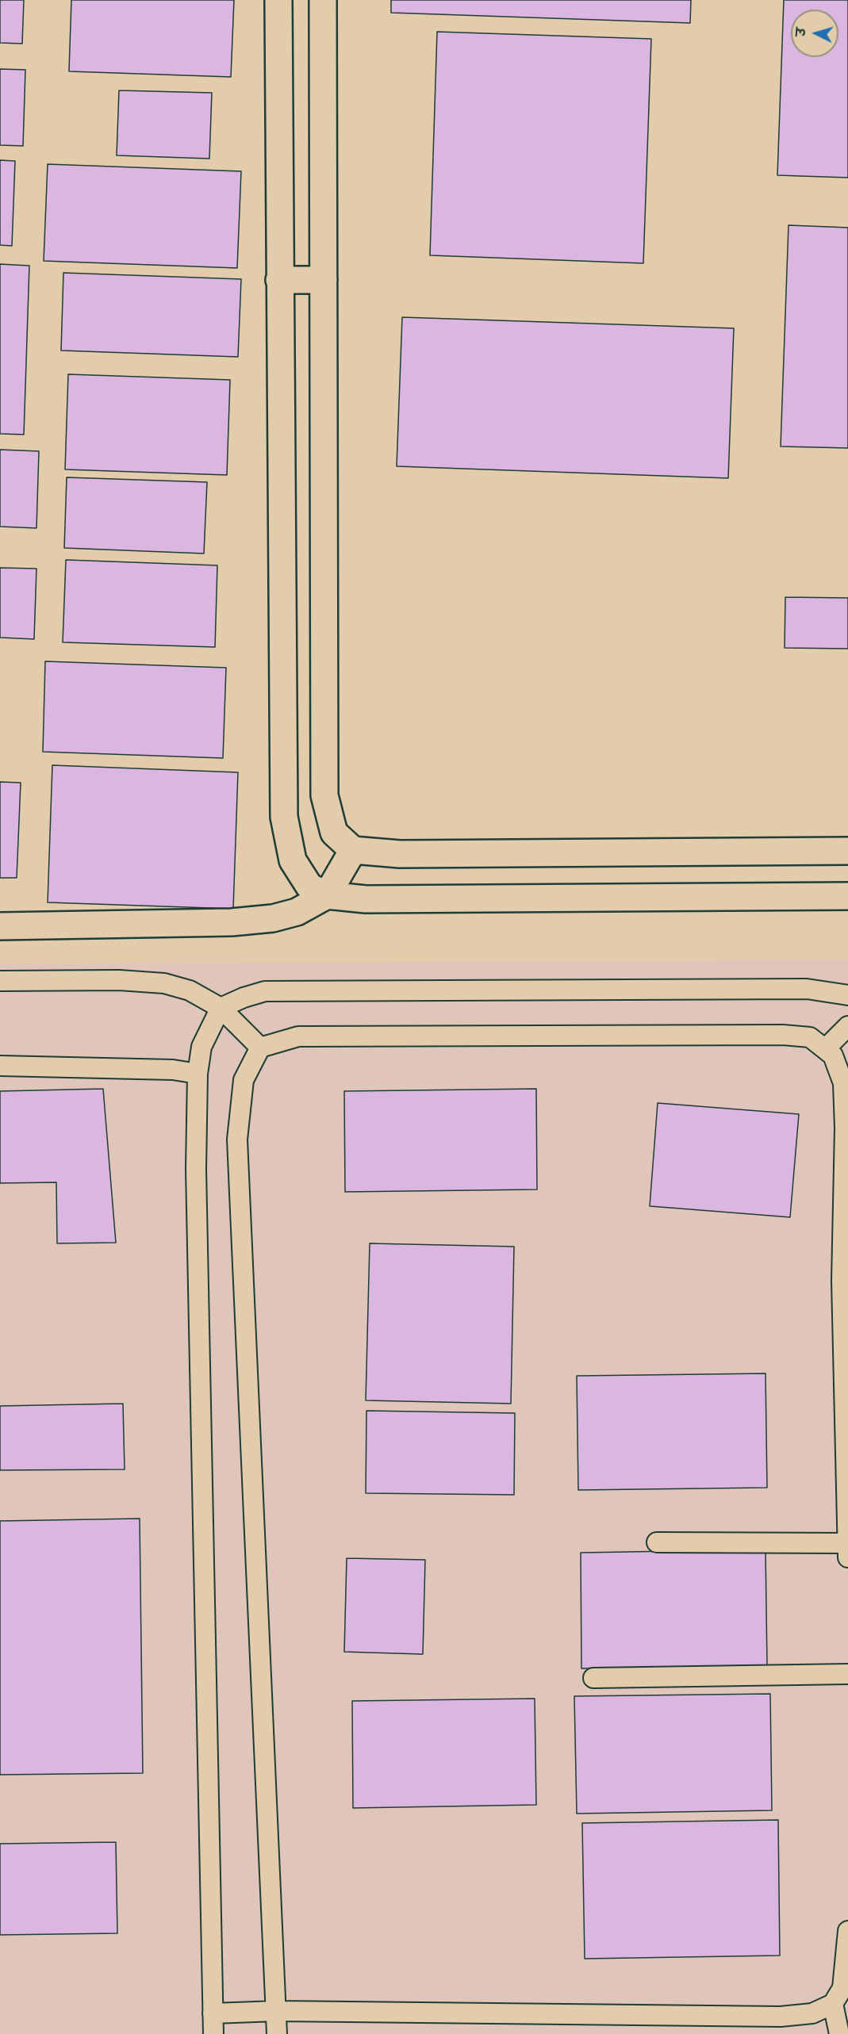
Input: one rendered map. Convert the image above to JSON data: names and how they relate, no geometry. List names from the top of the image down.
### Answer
{
  "north": "left"
}
